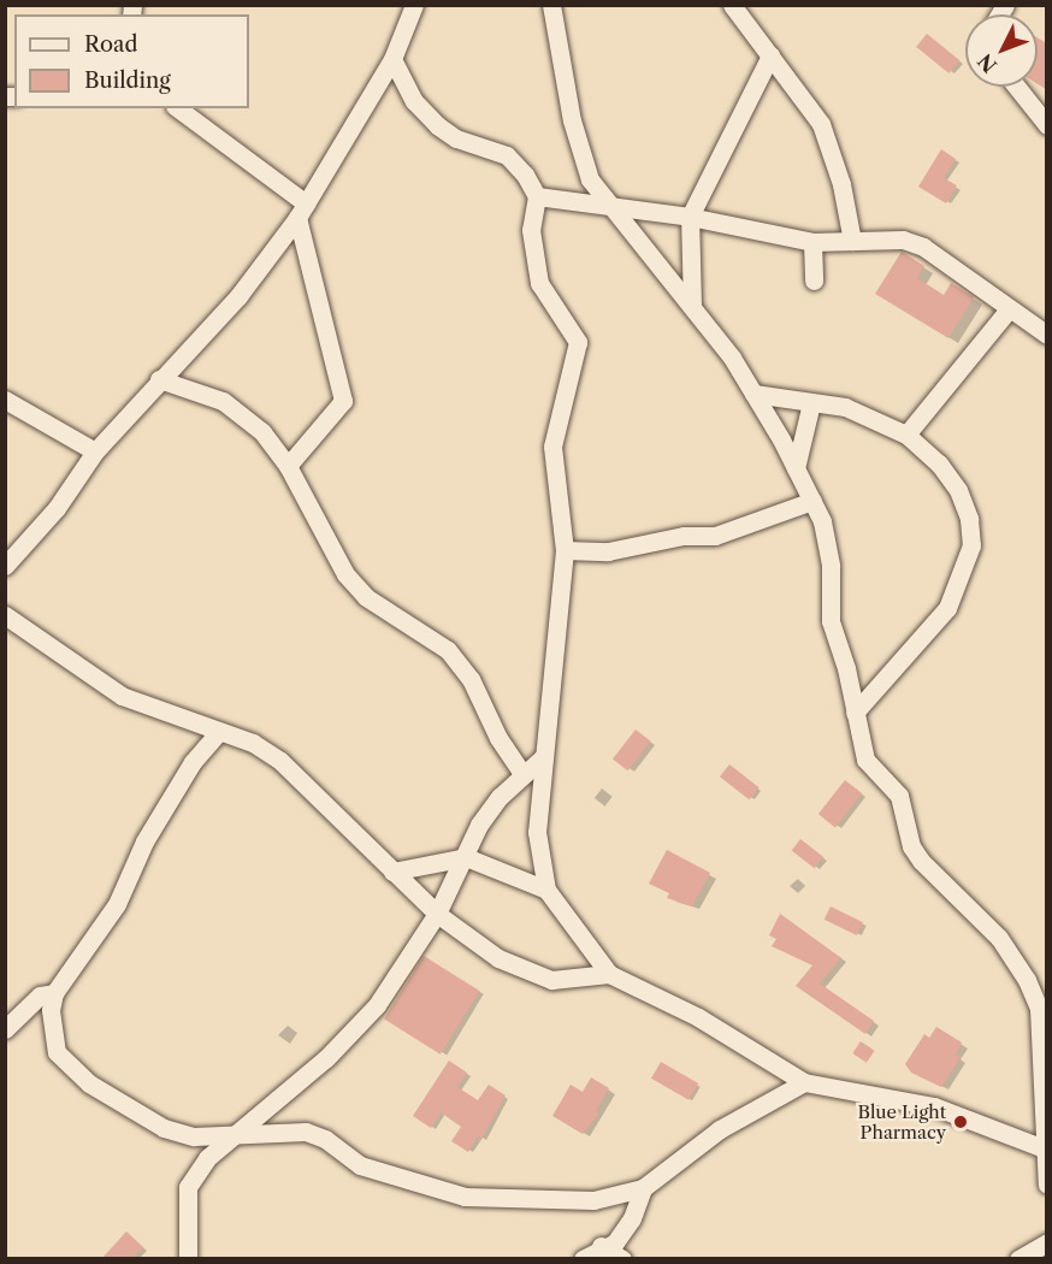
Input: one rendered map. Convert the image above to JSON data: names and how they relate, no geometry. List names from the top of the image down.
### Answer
{
  "places": ["Blue Light Pharmacy"],
  "legend": ["Road", "Building"],
  "north": "bottom left"
}
